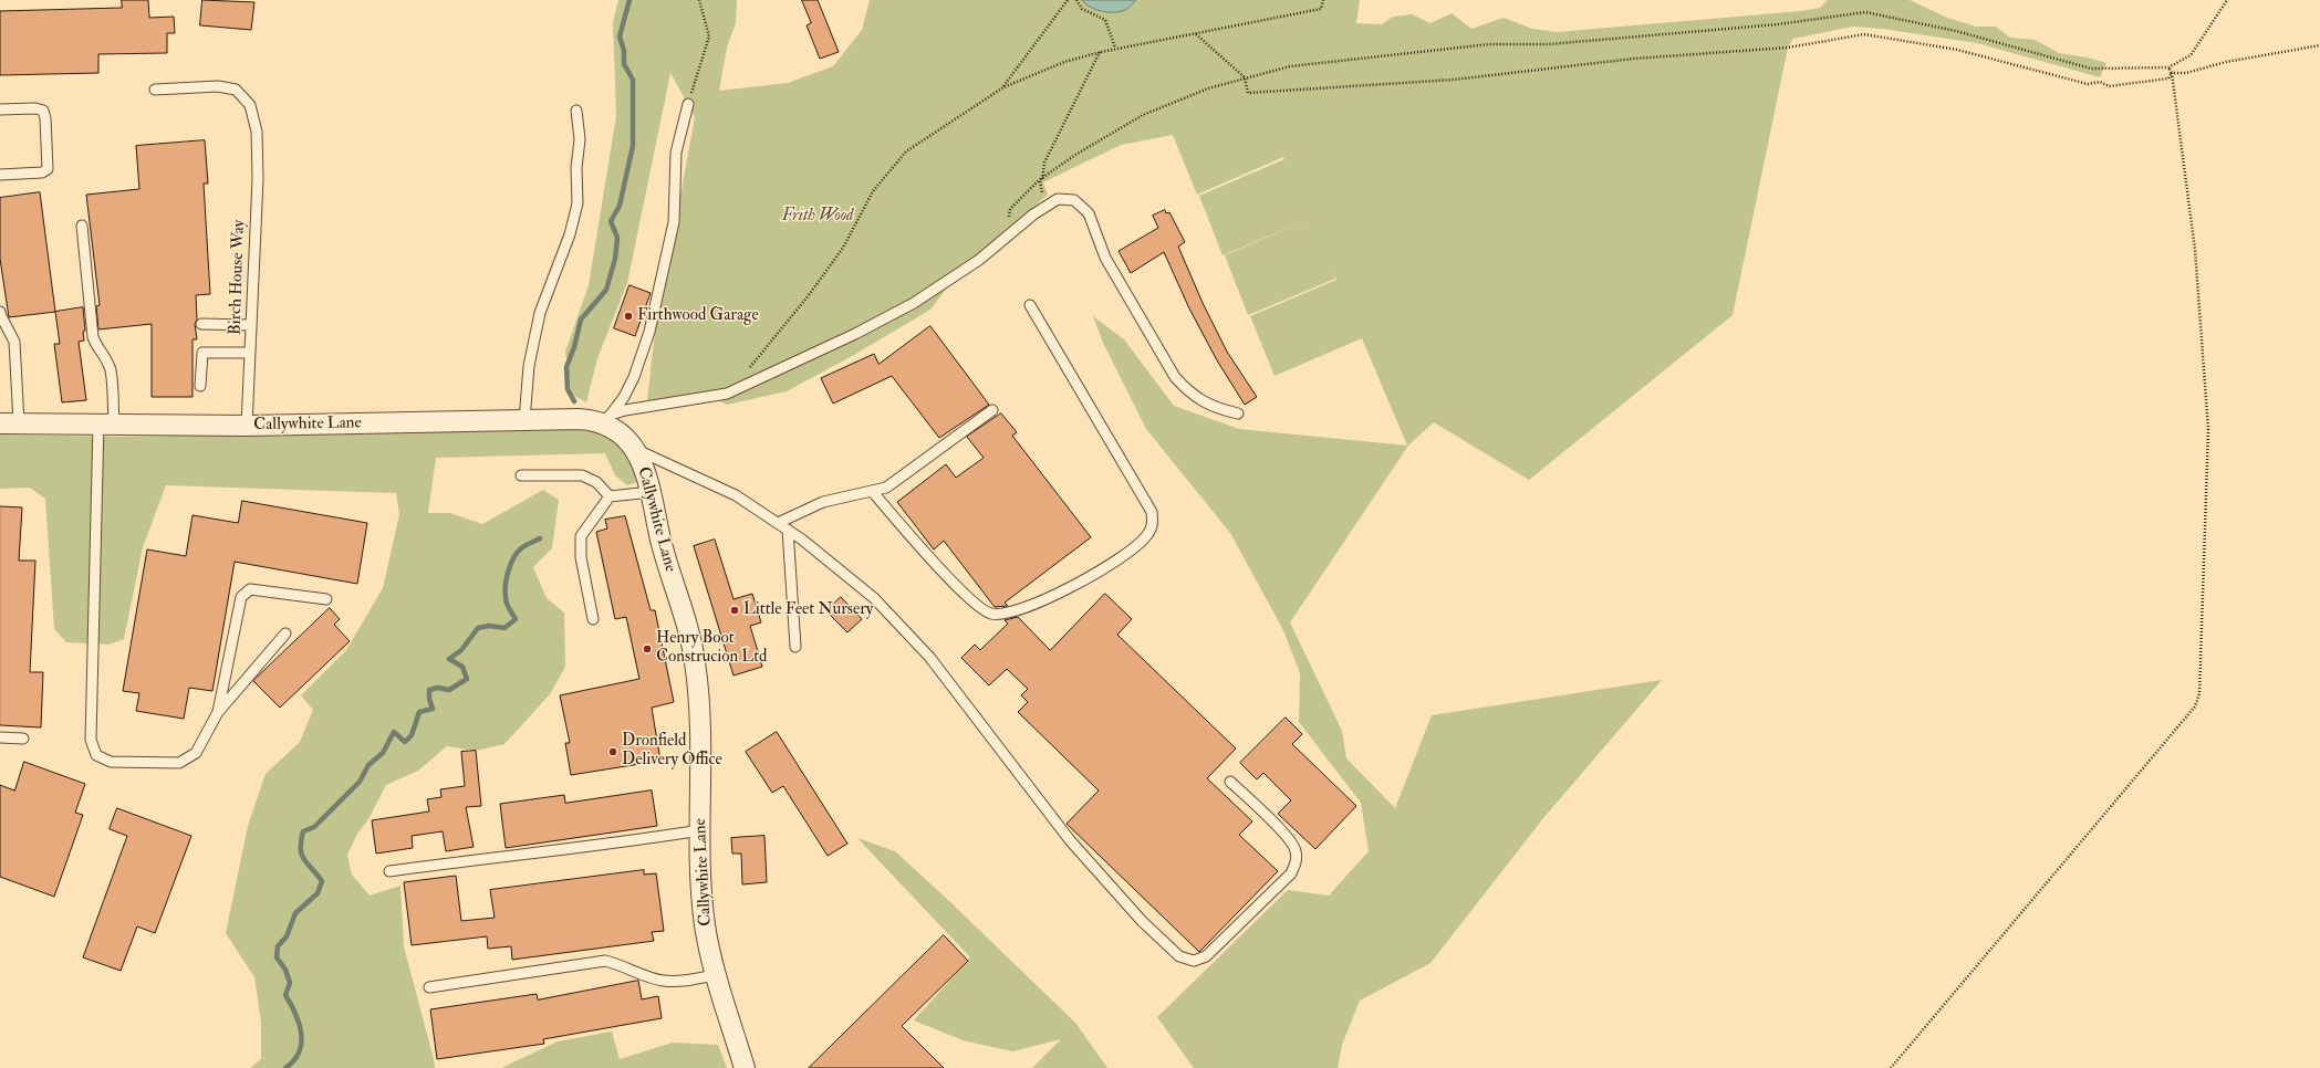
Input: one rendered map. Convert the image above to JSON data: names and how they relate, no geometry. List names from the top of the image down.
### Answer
{
  "streets": {
    "street": ["Callywhite Lane"],
    "lane": ["Birch House Way"]
  },
  "crossings": [
    ["Birch House Way", "Callywhite Lane"]
  ],
  "parks": ["Frith Wood"],
  "places": [
    "Firthwood Garage",
    "Little Feet Nursery",
    "Henry Boot Construcion Ltd",
    "Dronfield Delivery Office"
  ]
}
